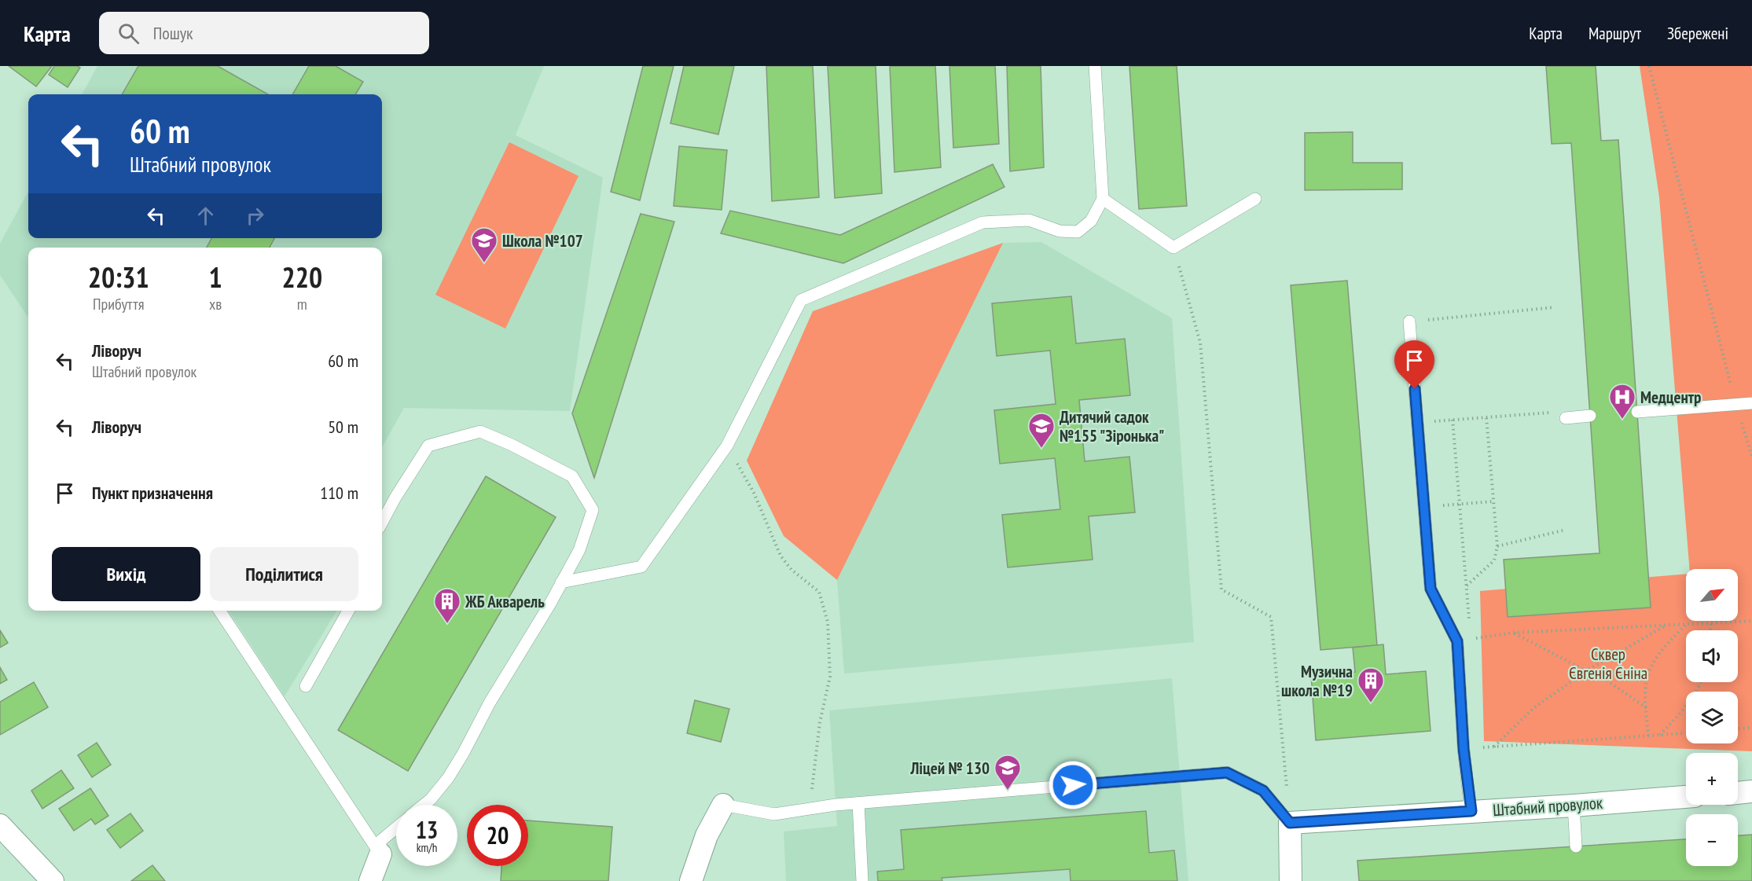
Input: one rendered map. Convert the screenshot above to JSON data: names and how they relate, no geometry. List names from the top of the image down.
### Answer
{
  "streets": {
    "street": ["Штабний провулок"]
  },
  "parks": ["Сквер Євгенія Єніна"],
  "places": {
    "school or university": ["Школа №107", "Дитячий садок №155 \"Зіронька\"", "Ліцей № 130"],
    "hospital": ["Медцентр"],
    "building": ["ЖБ Акварель", "Музична школа №19"]
  },
  "north": "top right",
  "page": {
    "header": "Карта",
    "search": "Пошук",
    "nav": ["Карта", "Маршрут", "Збережені"],
    "turn": ["60 m", "Штабний провулок"],
    "eta": [
      "20:31",
      "Прибуття",
      "1",
      "хв",
      "220",
      "m"
    ],
    "list": [
      {
        "name": "Ліворуч",
        "note": "Штабний провулок",
        "value": "60 m"
      },
      {
        "name": "Ліворуч",
        "value": "50 m"
      },
      {
        "name": "Пункт призначення",
        "value": "110 m"
      }
    ],
    "buttons": ["Вихід", "Поділитися"],
    "map_buttons": ["+", "−"],
    "speed": "13 km/h",
    "limit": "20"
  }
}
